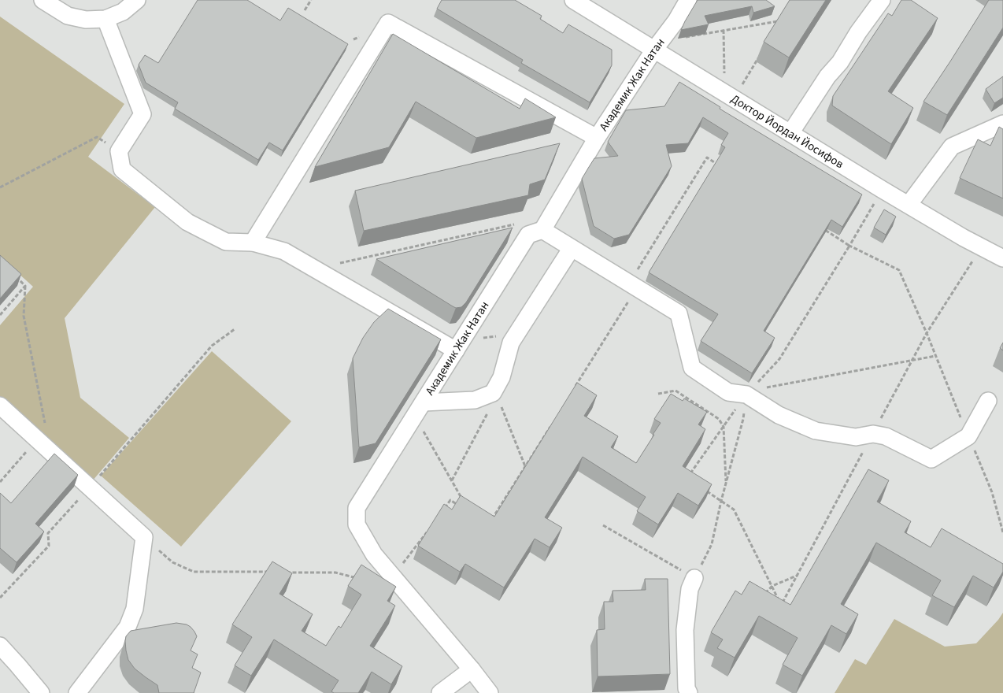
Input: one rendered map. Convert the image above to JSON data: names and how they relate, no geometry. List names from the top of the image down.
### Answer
{
  "streets": {
    "street": ["Академик Жак Натан", "Доктор Йордан Йосифов"]
  },
  "crossings": [
    ["Академик Жак Натан", "Доктор Йордан Йосифов"]
  ]
}
